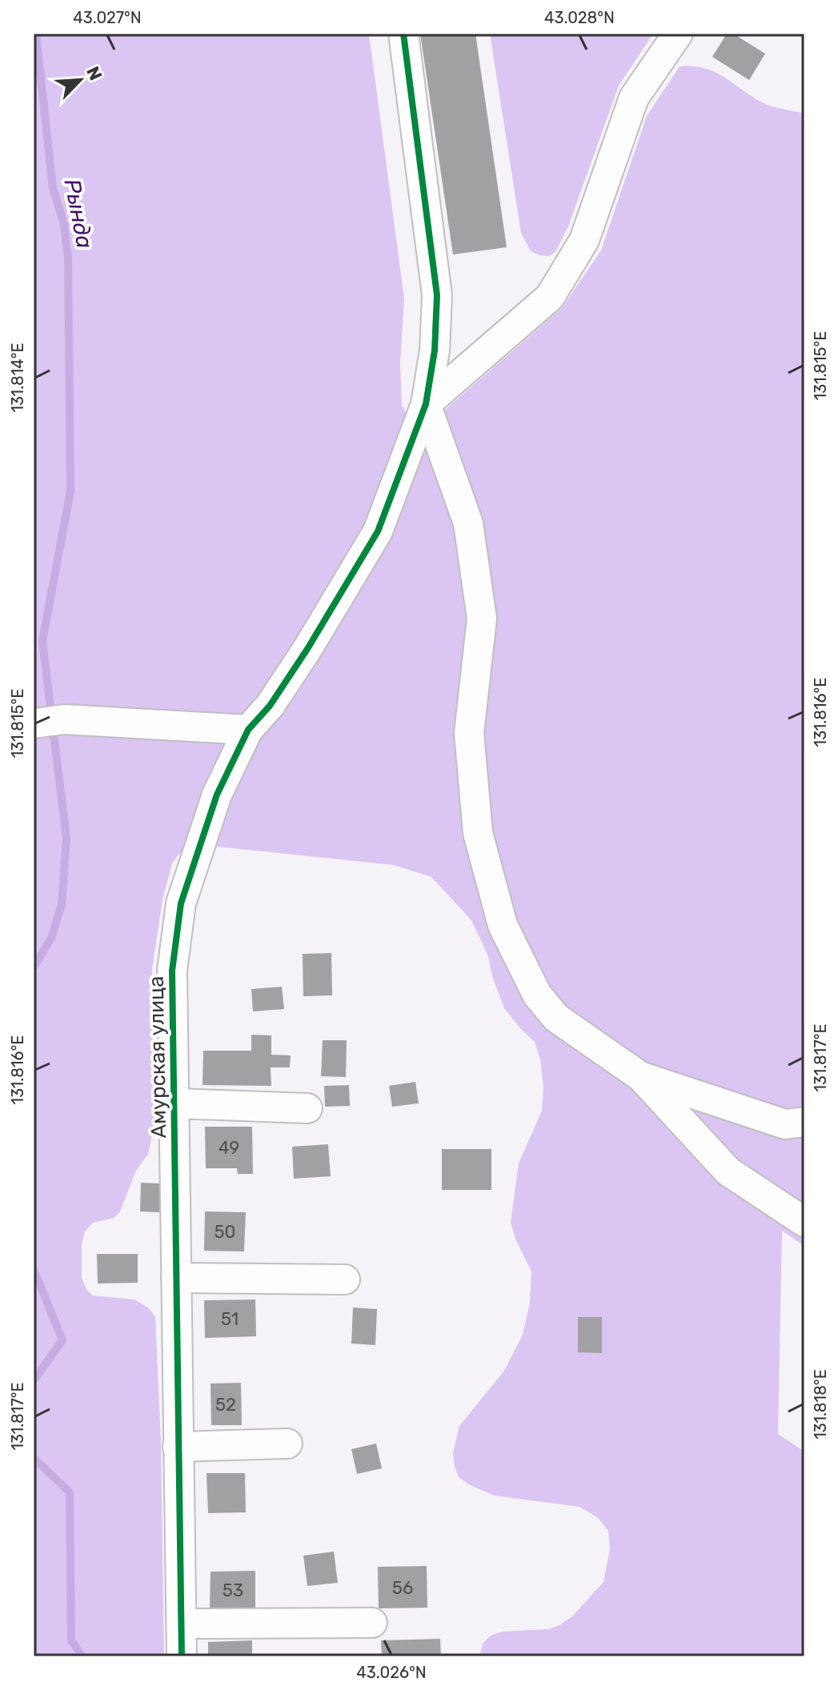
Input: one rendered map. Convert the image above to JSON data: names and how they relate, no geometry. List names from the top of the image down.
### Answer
{
  "streets": {
    "street": ["Амурская улица"]
  },
  "water": ["Рында"],
  "house_numbers": [
    "49",
    "50",
    "51",
    "52",
    "56",
    "53"
  ],
  "north": "top right",
  "coordinates": [
    "43.027°N",
    "43.028°N",
    "131.815°E",
    "131.814°E",
    "131.816°E",
    "131.817°E",
    "131.818°E",
    "43.026°N"
  ]
}
